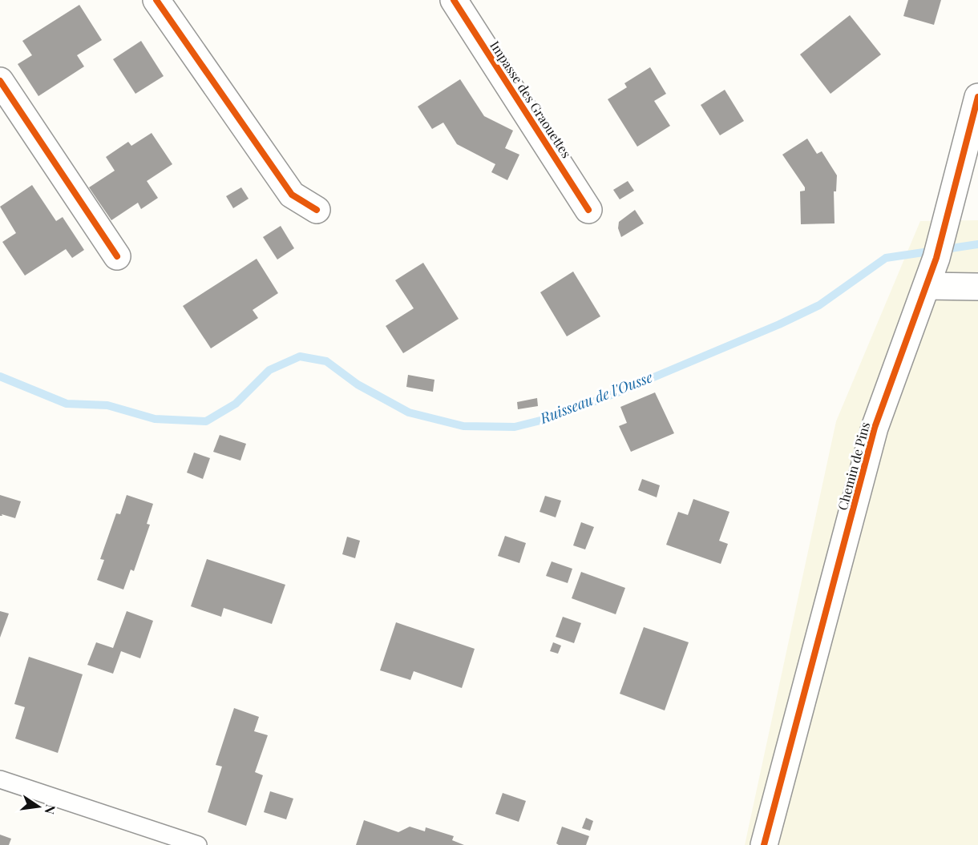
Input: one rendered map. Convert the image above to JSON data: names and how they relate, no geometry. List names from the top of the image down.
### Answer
{
  "streets": {
    "street": ["Impasse des Graouettes", "Chemin de Pins"]
  },
  "water": ["Ruisseau de l'Ousse"],
  "north": "right"
}
